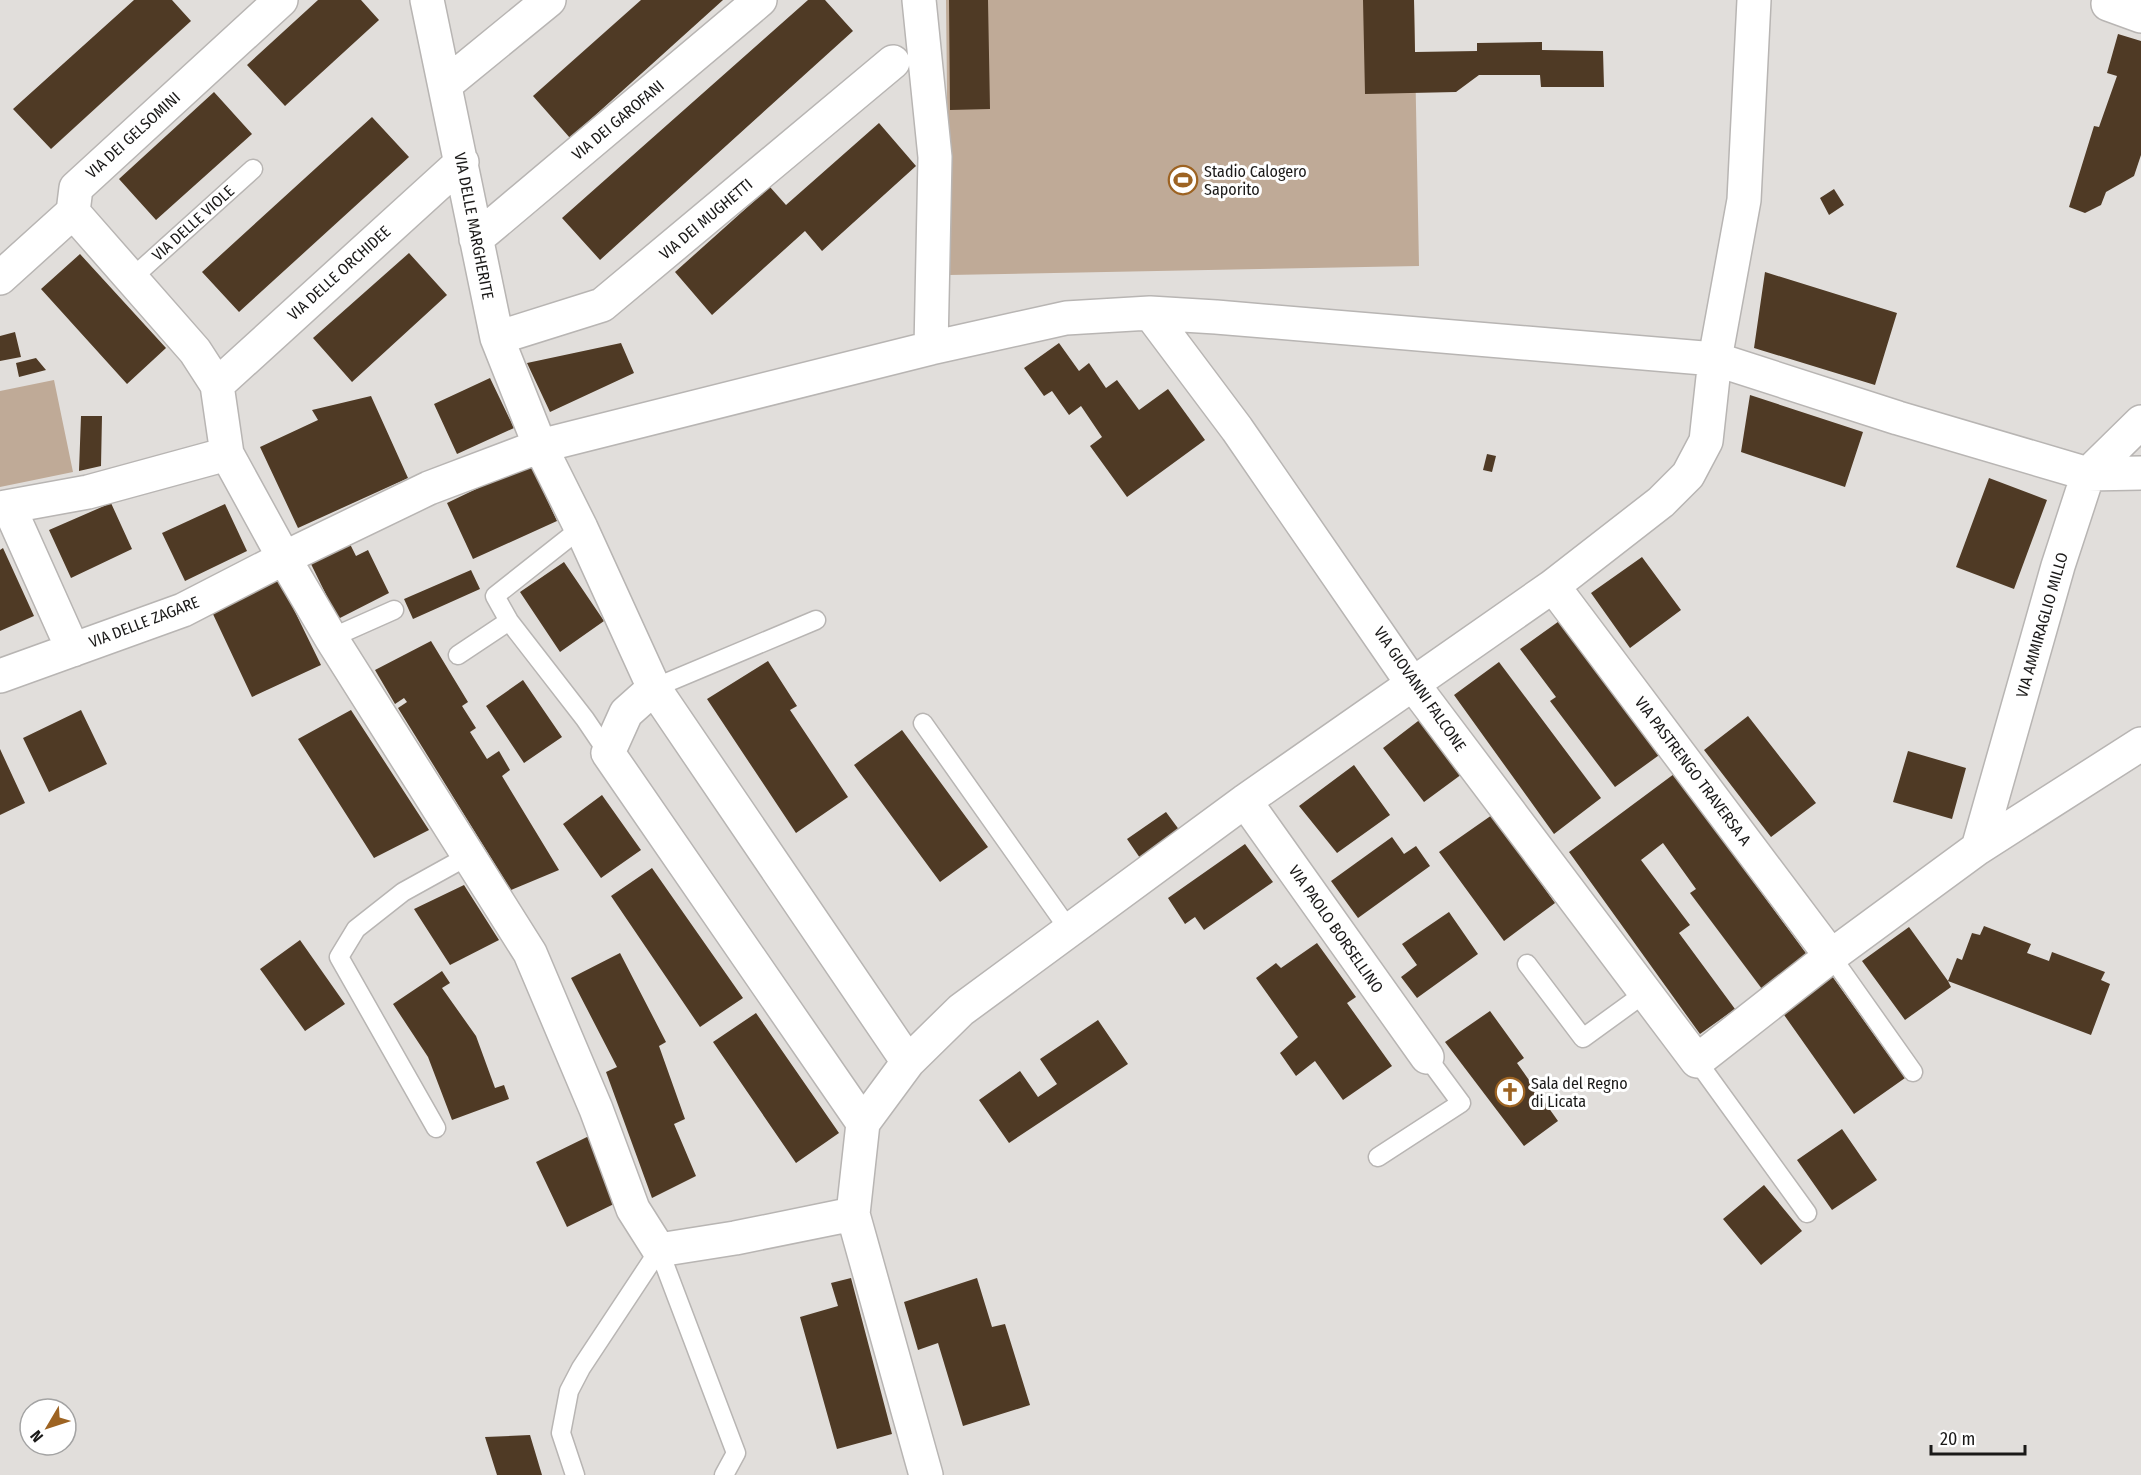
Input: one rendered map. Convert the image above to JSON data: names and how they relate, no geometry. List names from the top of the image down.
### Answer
{
  "streets": {
    "street": [
      "VIA DEI GAROFANI",
      "VIA DEI GELSOMINI",
      "VIA DEI MUGHETTI",
      "VIA DELLE MARGHERITE",
      "VIA DELLE ORCHIDEE",
      "VIA DELLE ZAGARE",
      "VIA AMMIRAGLIO MILLO",
      "VIA GIOVANNI FALCONE",
      "VIA PASTRENGO TRAVERSA A",
      "VIA PAOLO BORSELLINO"
    ],
    "lane": ["VIA DELLE VIOLE"]
  },
  "crossings": [
    ["VIA DEI GAROFANI", "VIA DELLE MARGHERITE"],
    ["VIA DEI MUGHETTI", "VIA DELLE MARGHERITE"],
    ["VIA DELLE MARGHERITE", "VIA DELLE ORCHIDEE"],
    ["VIA DELLE MARGHERITE", "VIA DELLE ZAGARE"],
    ["VIA DELLE ZAGARE", "VIA AMMIRAGLIO MILLO"],
    ["VIA DELLE ZAGARE", "VIA GIOVANNI FALCONE"]
  ],
  "places": {
    "sports": ["Stadio Calogero Saporito"],
    "church": ["Sala del Regno di Licata"]
  },
  "scale_bar": "20 m",
  "north": "bottom left"
}
